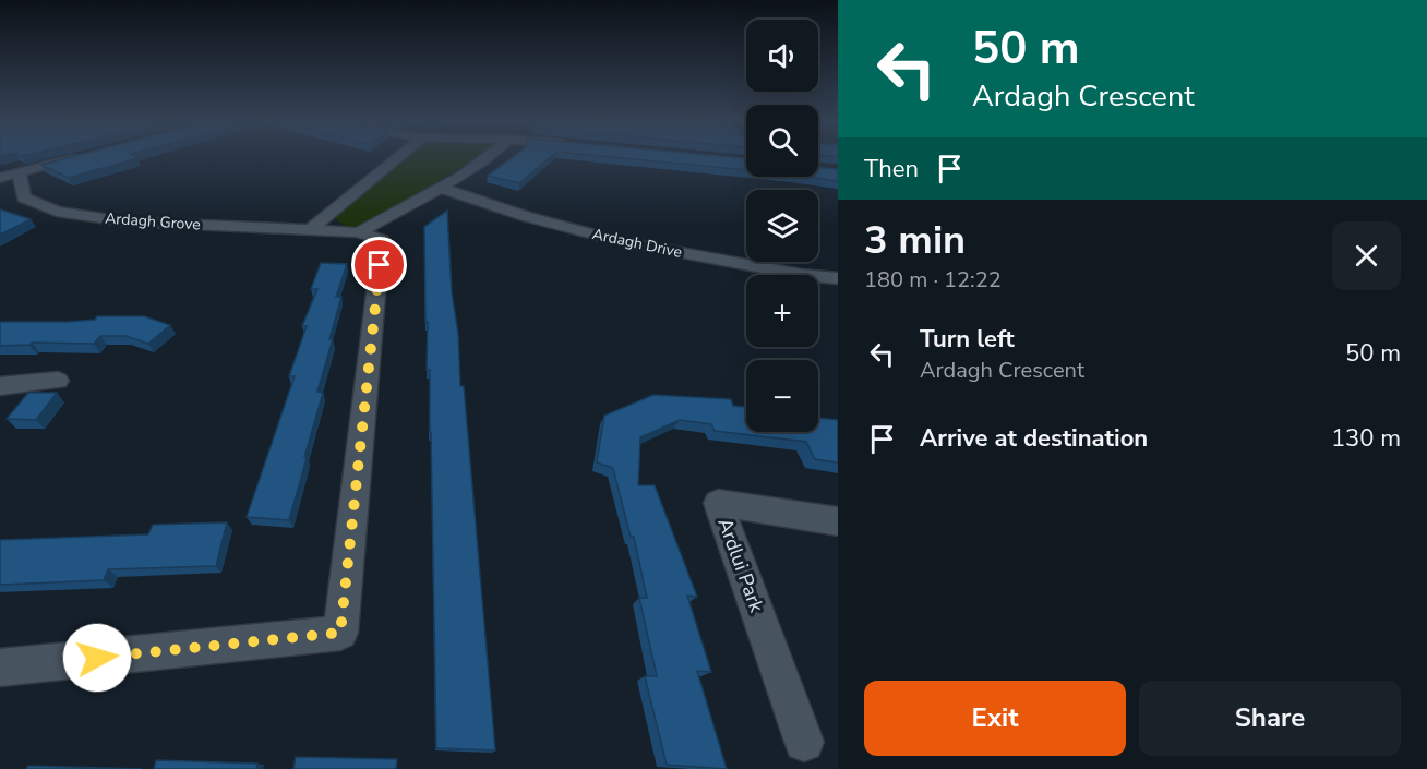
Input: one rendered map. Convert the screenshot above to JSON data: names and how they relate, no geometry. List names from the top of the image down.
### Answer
{
  "streets": {
    "street": ["Ardagh Grove", "Ardagh Drive", "Ardlui Park"]
  },
  "page": {
    "turn": ["50 m", "Ardagh Crescent"],
    "map_buttons": ["+", "−"],
    "then": "Then",
    "heading": ["3 min", "180 m · 12:22"],
    "list": [
      {
        "name": "Turn left",
        "note": "Ardagh Crescent",
        "value": "50 m"
      },
      {
        "name": "Arrive at destination",
        "value": "130 m"
      }
    ],
    "buttons": ["Exit", "Share"]
  }
}
